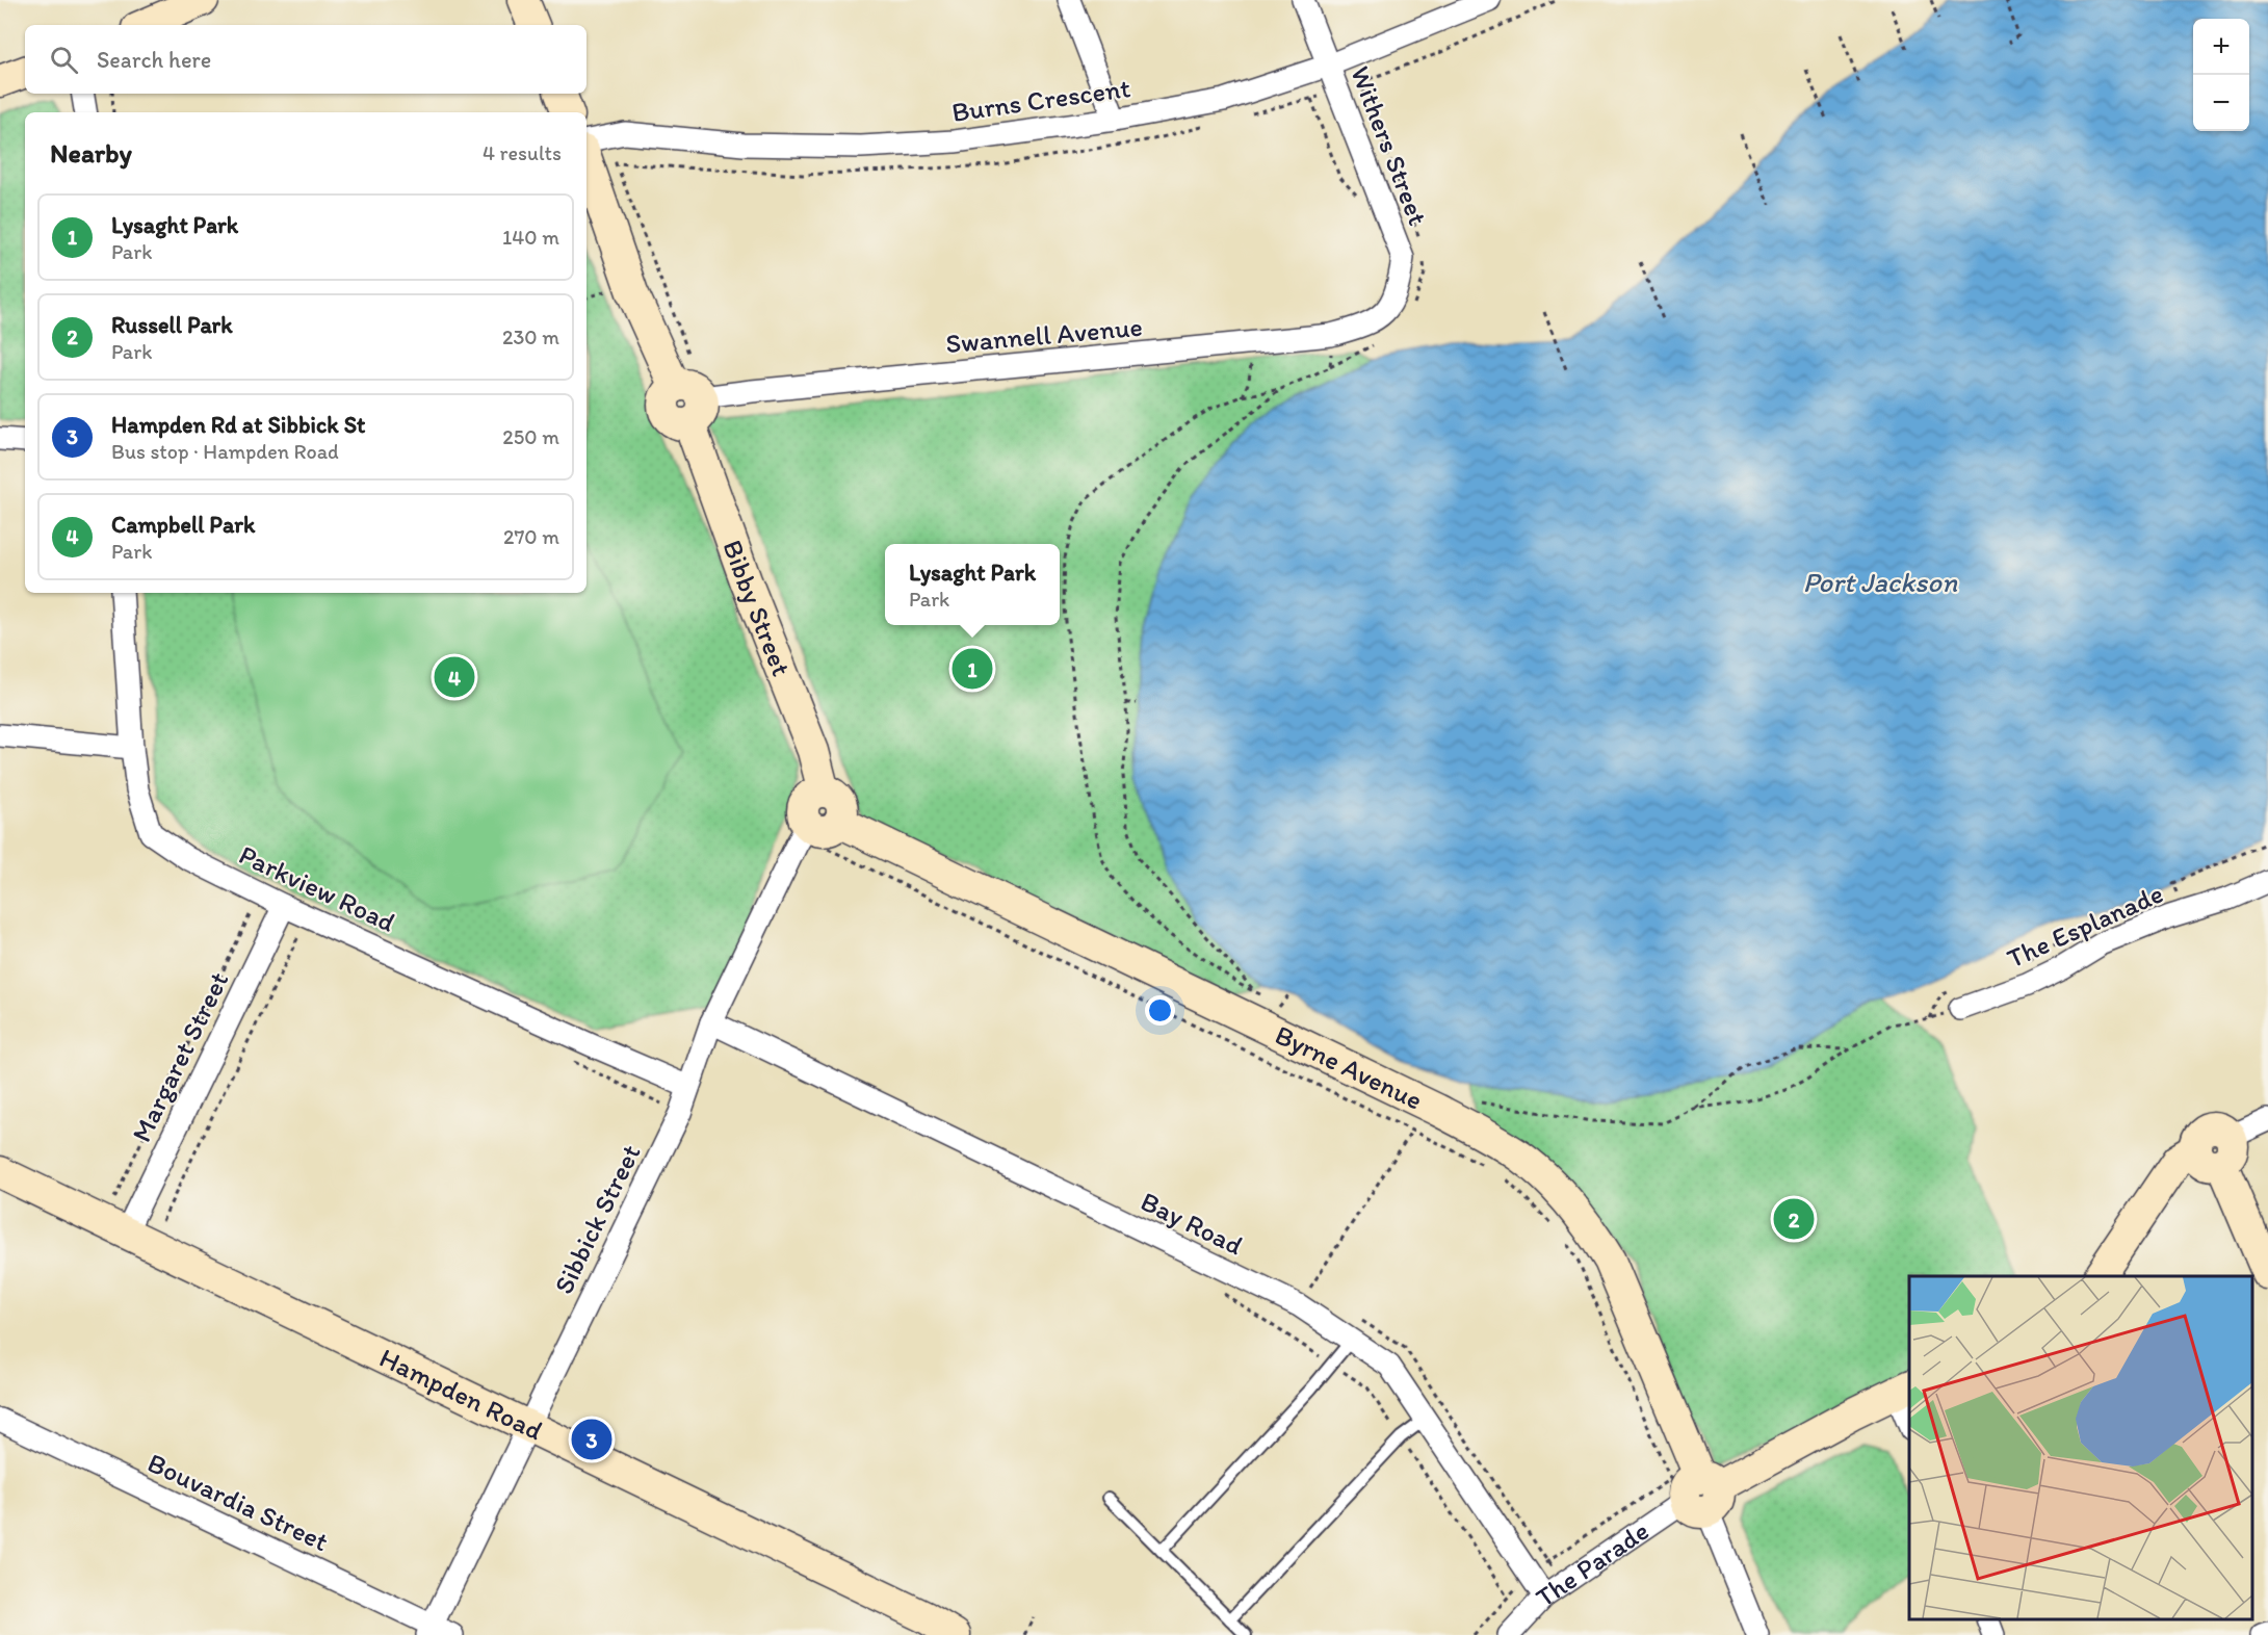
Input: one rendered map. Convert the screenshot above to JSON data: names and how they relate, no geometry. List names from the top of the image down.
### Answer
{
  "streets": {
    "street": [
      "Burns Crescent",
      "Withers Street",
      "Swannell Avenue",
      "Bibby Street",
      "Parkview Road",
      "The Esplanade",
      "Margaret Street",
      "Byrne Avenue",
      "Sibbick Street",
      "Bay Road",
      "Hampden Road",
      "Bouvardia Street",
      "The Parade"
    ]
  },
  "crossings": [
    ["Burns Crescent", "Withers Street"],
    ["Withers Street", "Swannell Avenue"],
    ["Swannell Avenue", "Bibby Street"],
    ["Bibby Street", "Byrne Avenue"],
    ["Bibby Street", "Sibbick Street"],
    ["Parkview Road", "Margaret Street"],
    ["Parkview Road", "Sibbick Street"],
    ["Margaret Street", "Hampden Road"],
    ["Byrne Avenue", "Sibbick Street"],
    ["Byrne Avenue", "The Parade"],
    ["Sibbick Street", "Bay Road"],
    ["Sibbick Street", "Hampden Road"],
    ["Sibbick Street", "Bouvardia Street"],
    ["Bay Road", "The Parade"]
  ],
  "water": ["Port Jackson"],
  "page": {
    "map_buttons": ["+", "−"],
    "search": "Search here",
    "heading": ["Nearby", "4 results"],
    "list": [
      {
        "mark": "1",
        "name": "Lysaght Park",
        "note": "Park",
        "value": "140 m"
      },
      {
        "mark": "2",
        "name": "Russell Park",
        "note": "Park",
        "value": "230 m"
      },
      {
        "mark": "3",
        "name": "Hampden Rd at Sibbick St",
        "note": "Bus stop · Hampden Road",
        "value": "250 m"
      },
      {
        "mark": "4",
        "name": "Campbell Park",
        "note": "Park",
        "value": "270 m"
      }
    ],
    "popup": ["Lysaght Park", "Park"],
    "pins": [
      "1",
      "4",
      "2",
      "3"
    ]
  }
}
